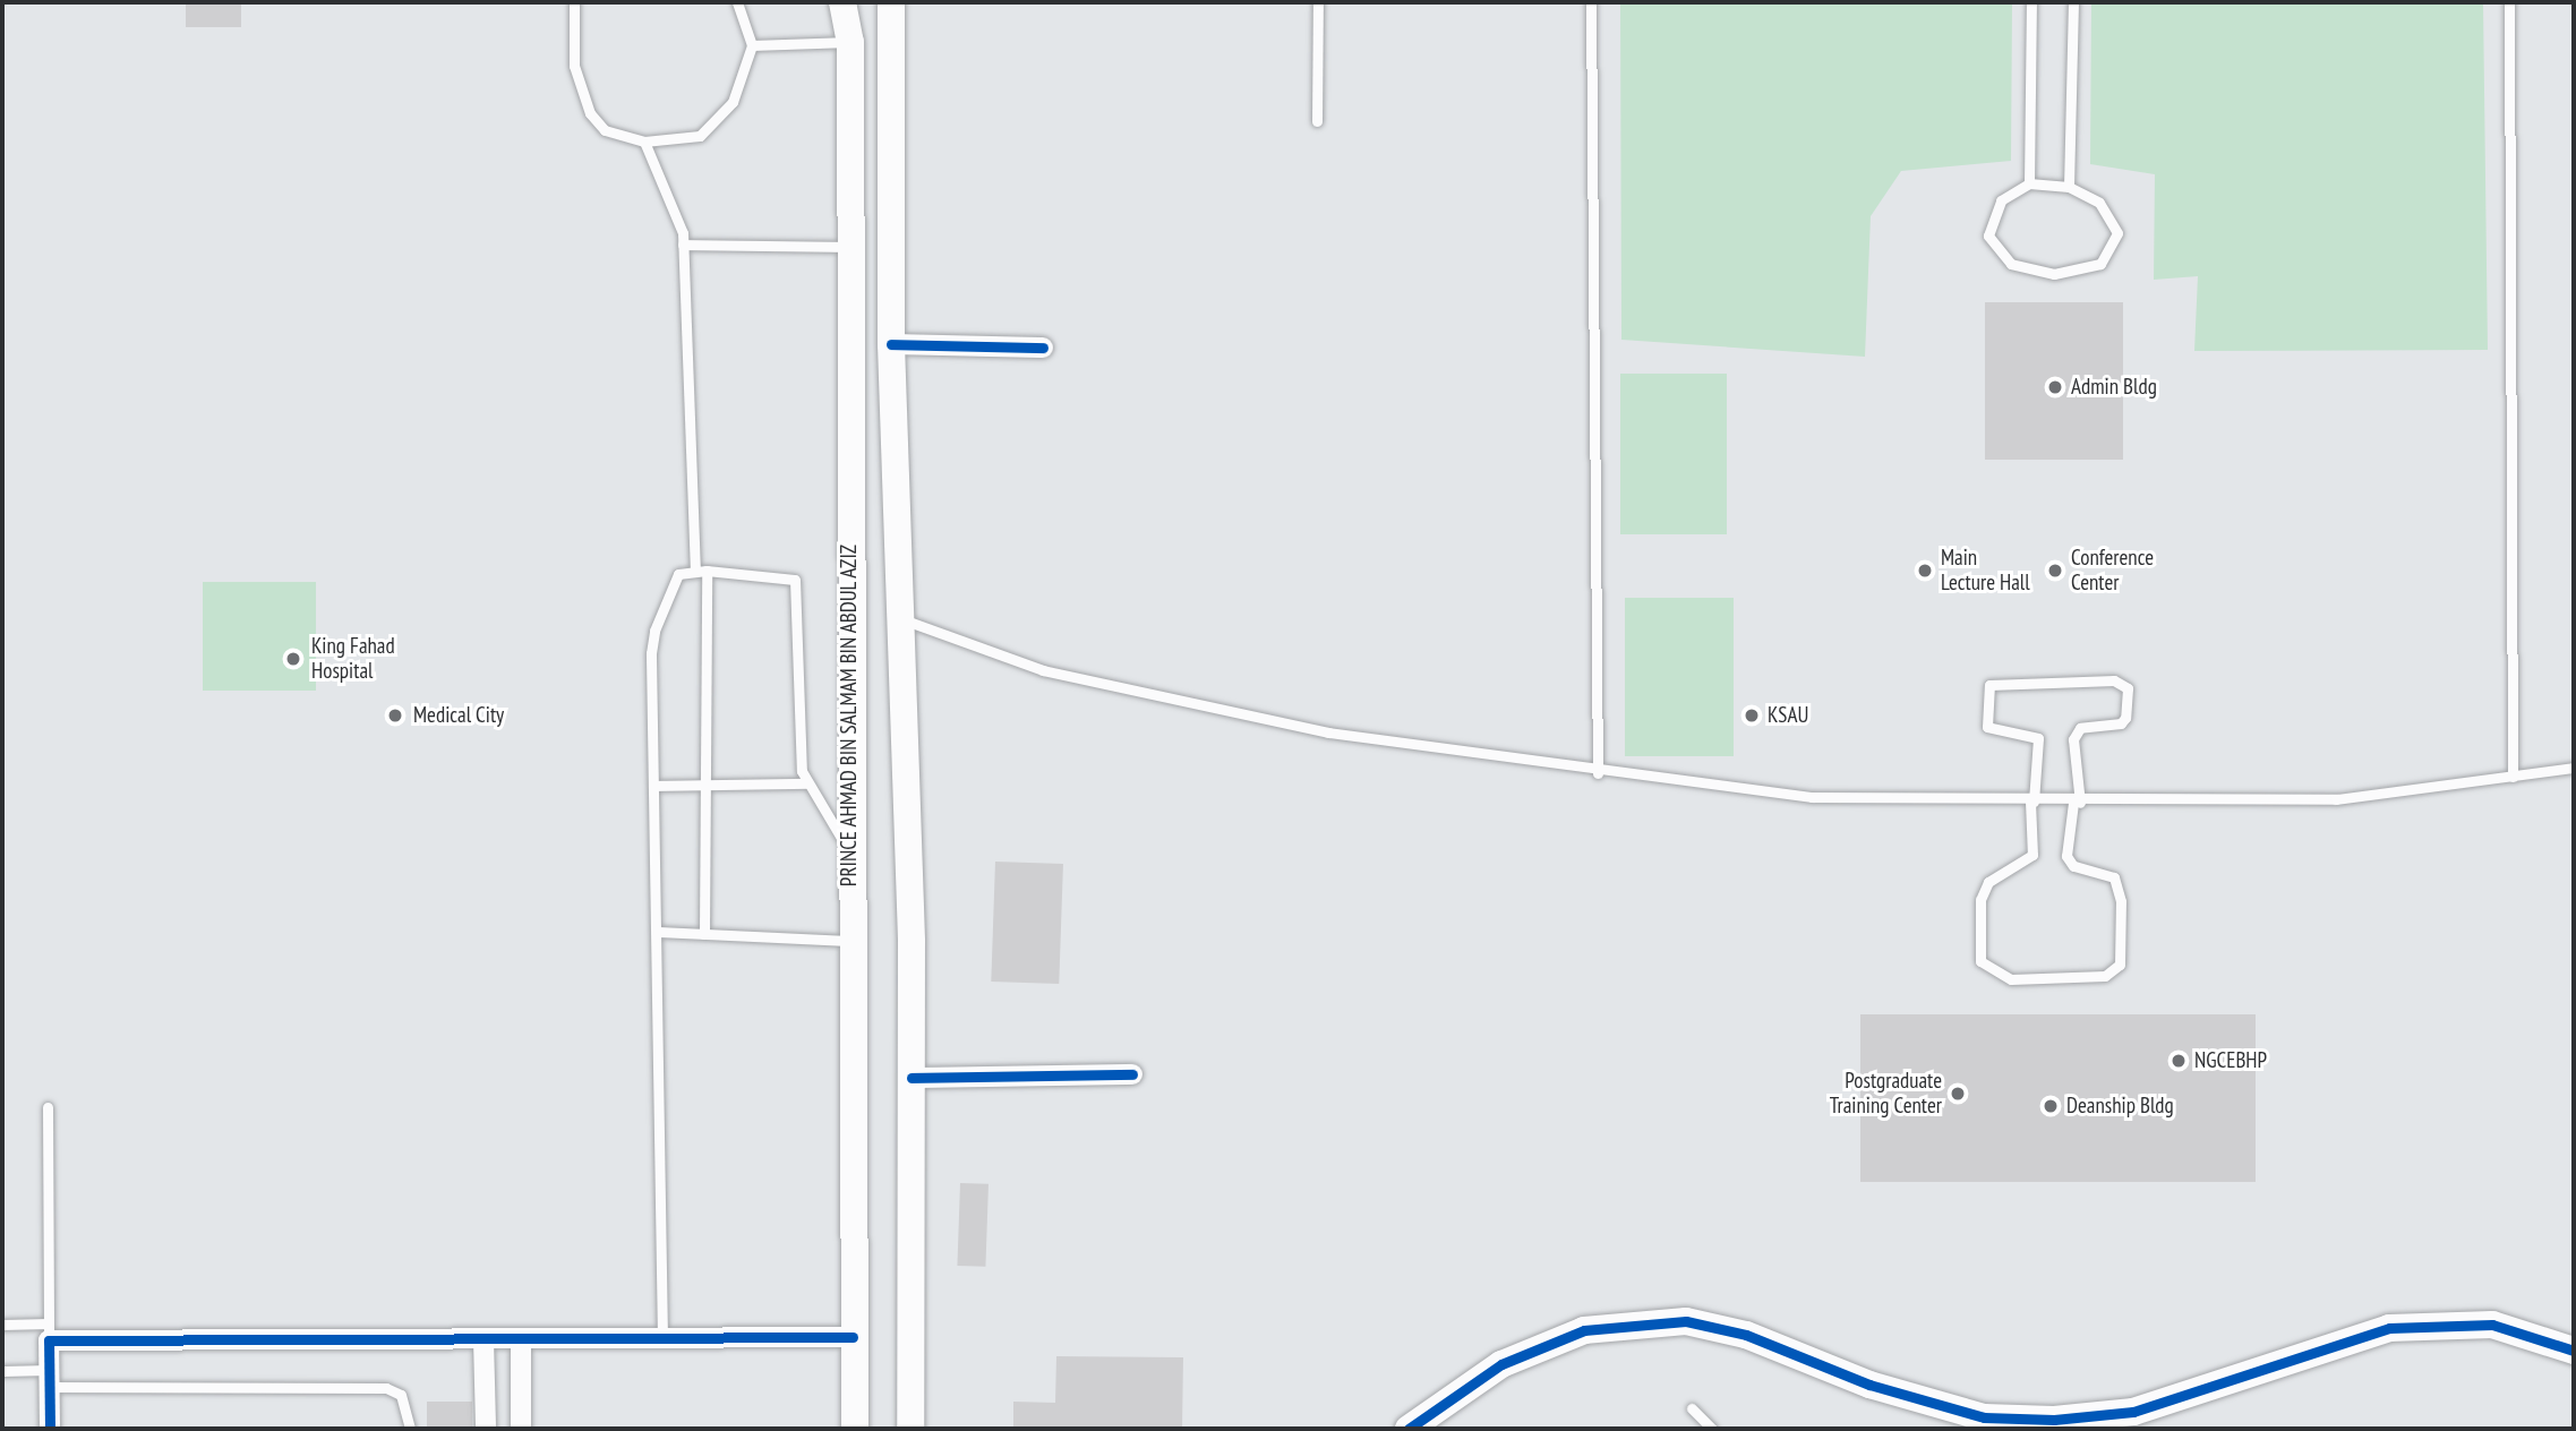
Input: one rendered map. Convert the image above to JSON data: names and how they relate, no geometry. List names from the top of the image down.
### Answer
{
  "streets": {
    "main road": ["PRINCE AHMAD BIN SALMAM BIN ABDUL AZIZ"]
  },
  "places": [
    "Admin Bldg",
    "Main Lecture Hall",
    "Conference Center",
    "King Fahad Hospital",
    "Medical City",
    "KSAU",
    "NGCEBHP",
    "Postgraduate Training Center",
    "Deanship Bldg"
  ]
}
